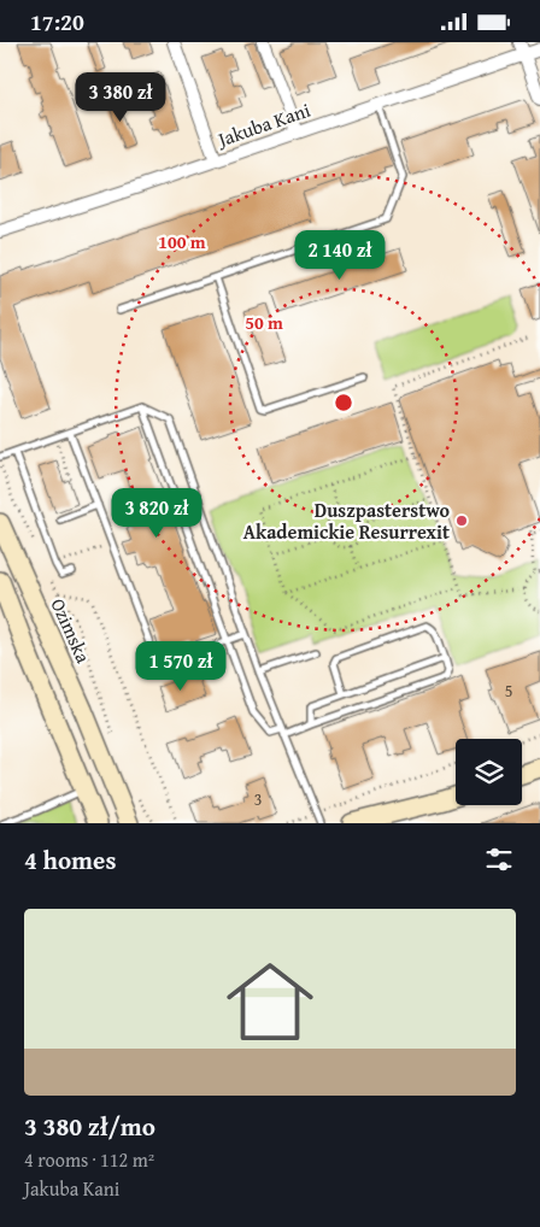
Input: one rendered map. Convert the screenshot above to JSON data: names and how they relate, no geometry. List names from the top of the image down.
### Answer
{
  "streets": {
    "main road": ["Ozimska"],
    "street": ["Jakuba Kani"]
  },
  "places": ["Duszpasterstwo Akademickie Resurrexit"],
  "house_numbers": ["5", "3"],
  "page": {
    "status": "17:20",
    "price": [
      "3 380 zł",
      "2 140 zł",
      "3 820 zł",
      "1 570 zł"
    ],
    "heading": "4 homes",
    "list": [
      {
        "name": "3 380 zł/mo",
        "note": "4 rooms · 112 m² · Jakuba Kani"
      }
    ]
  },
  "rings": ["100 m", "50 m"]
}
